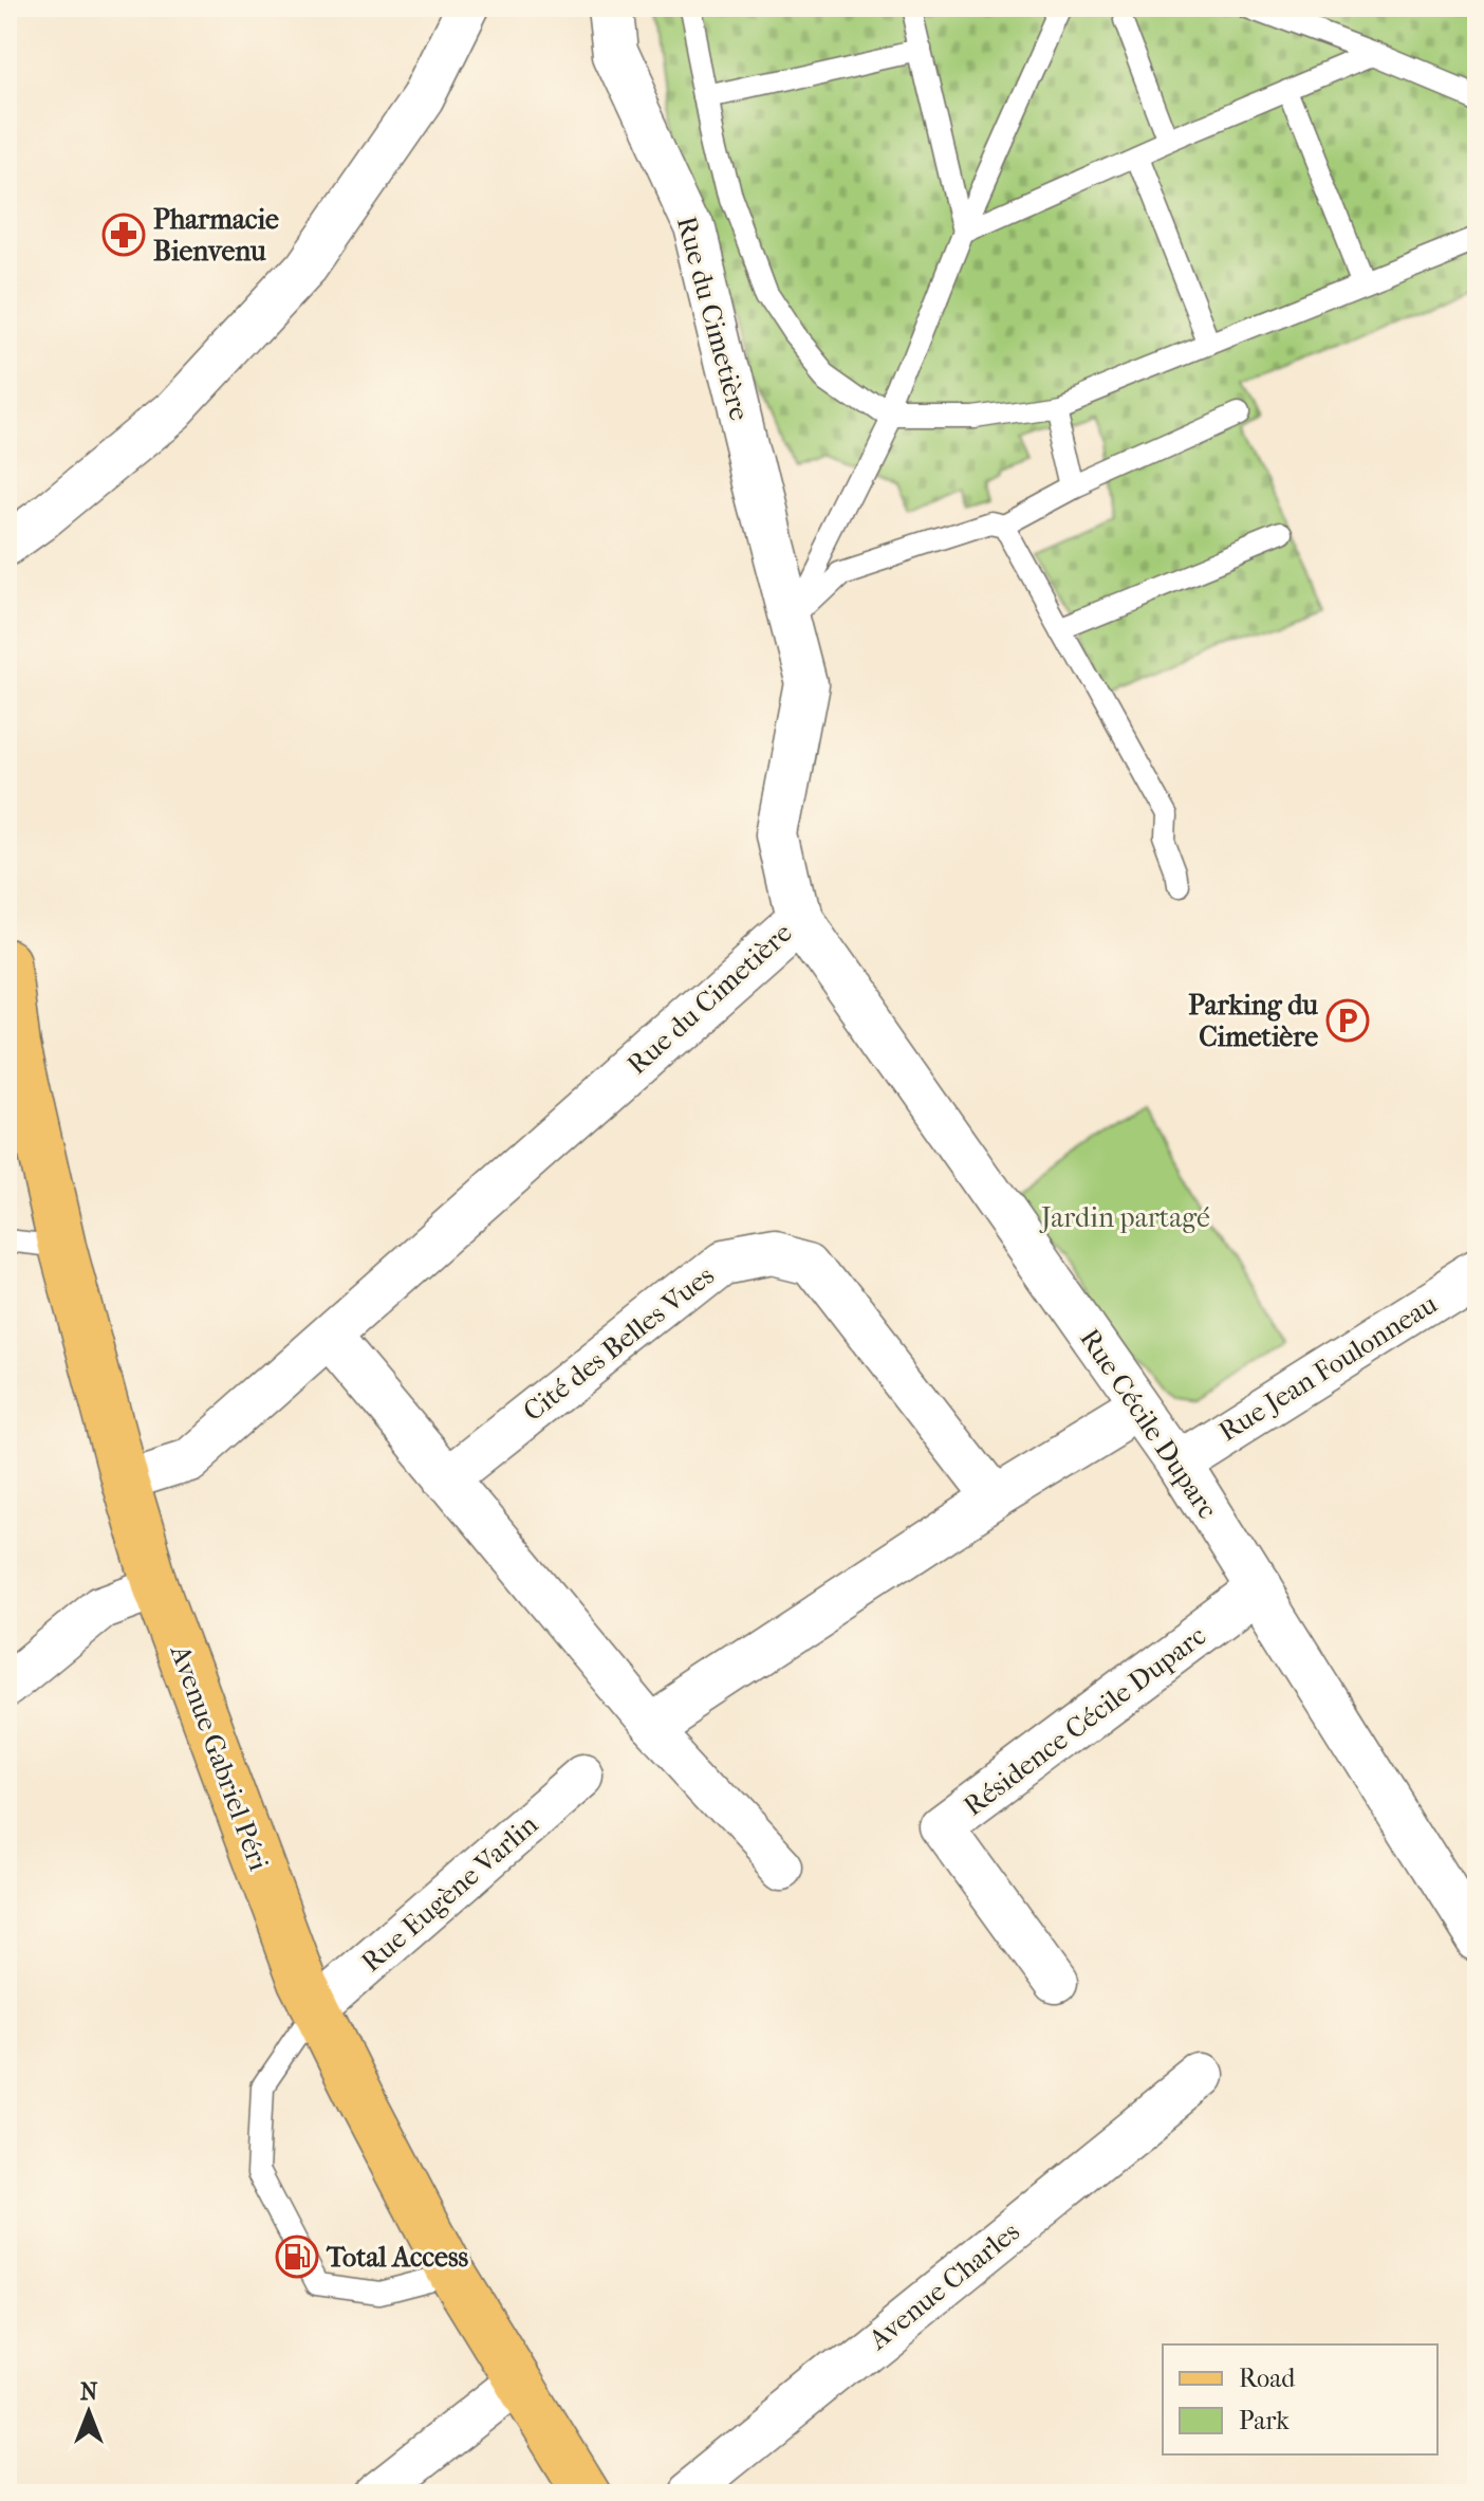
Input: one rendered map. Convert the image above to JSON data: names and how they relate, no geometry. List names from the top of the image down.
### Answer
{
  "streets": {
    "main road": ["Avenue Gabriel Péri"],
    "street": [
      "Rue du Cimetière",
      "Cité des Belles Vues",
      "Rue Jean Foulonneau",
      "Rue Cécile Duparc",
      "Résidence Cécile Duparc",
      "Rue Eugène Varlin",
      "Avenue Charles"
    ]
  },
  "crossings": [
    ["Rue du Cimetière", "Rue Cécile Duparc"],
    ["Rue du Cimetière", "Avenue Gabriel Péri"],
    ["Rue Jean Foulonneau", "Rue Cécile Duparc"],
    ["Rue Cécile Duparc", "Résidence Cécile Duparc"],
    ["Avenue Gabriel Péri", "Rue Eugène Varlin"]
  ],
  "parks": ["Jardin partagé"],
  "places": {
    "pharmacy": ["Pharmacie Bienvenu"],
    "parking": ["Parking du Cimetière"],
    "fuel station": ["Total Access"]
  },
  "legend": ["Road", "Park"],
  "north": "top"
}
